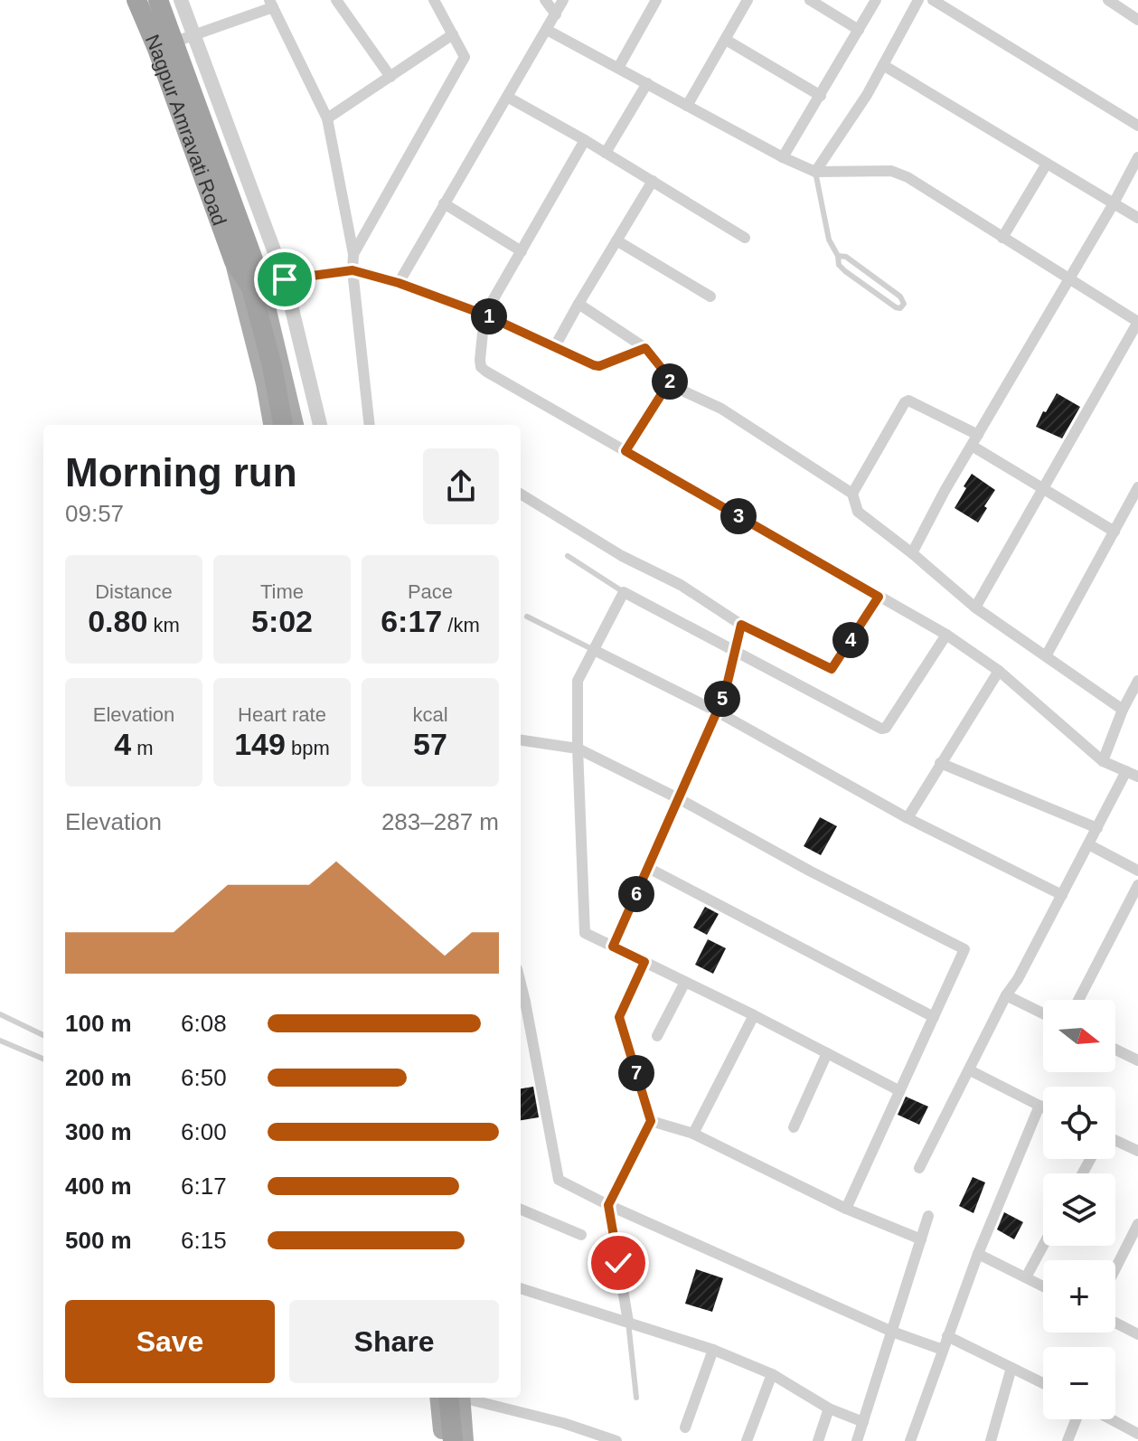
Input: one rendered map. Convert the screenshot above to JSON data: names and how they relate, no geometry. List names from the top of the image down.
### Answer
{
  "streets": {
    "highway": ["Nagpur Amravati Road"]
  },
  "north": "right",
  "page": {
    "pins": [
      "1",
      "2",
      "3",
      "4",
      "5",
      "6",
      "7"
    ],
    "heading": ["Morning run", "09:57"],
    "stats": [
      ["Distance", "0.80 km"],
      ["Time", "5:02"],
      ["Pace", "6:17 /km"],
      ["Elevation", "4 m"],
      ["Heart rate", "149 bpm"],
      ["kcal", "57"]
    ],
    "chart": ["Elevation", "283–287 m"],
    "list": [
      {
        "name": "100 m",
        "note": "6:08"
      },
      {
        "name": "200 m",
        "note": "6:50"
      },
      {
        "name": "300 m",
        "note": "6:00"
      },
      {
        "name": "400 m",
        "note": "6:17"
      },
      {
        "name": "500 m",
        "note": "6:15"
      }
    ],
    "map_buttons": ["+", "−"],
    "buttons": ["Save", "Share"]
  }
}
